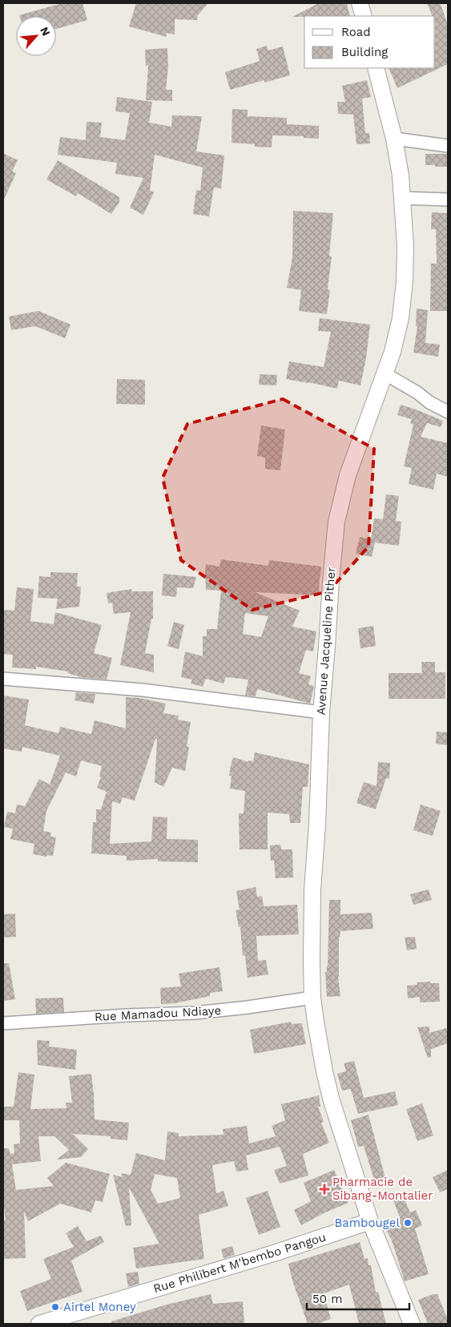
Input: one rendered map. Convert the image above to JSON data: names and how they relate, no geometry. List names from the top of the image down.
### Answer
{
  "streets": {
    "street": ["Avenue Jacqueline Pither", "Rue Mamadou Ndiaye", "Rue Philibert M'bembo Pangou"]
  },
  "crossings": [
    ["Avenue Jacqueline Pither", "Rue Mamadou Ndiaye"],
    ["Avenue Jacqueline Pither", "Rue Philibert M'bembo Pangou"]
  ],
  "places": {
    "health": ["Pharmacie de Sibang-Montalier"],
    "other": ["Bambougel", "Airtel Money"]
  },
  "legend": ["Road", "Building"],
  "scale_bar": "50 m",
  "north": "top right"
}
